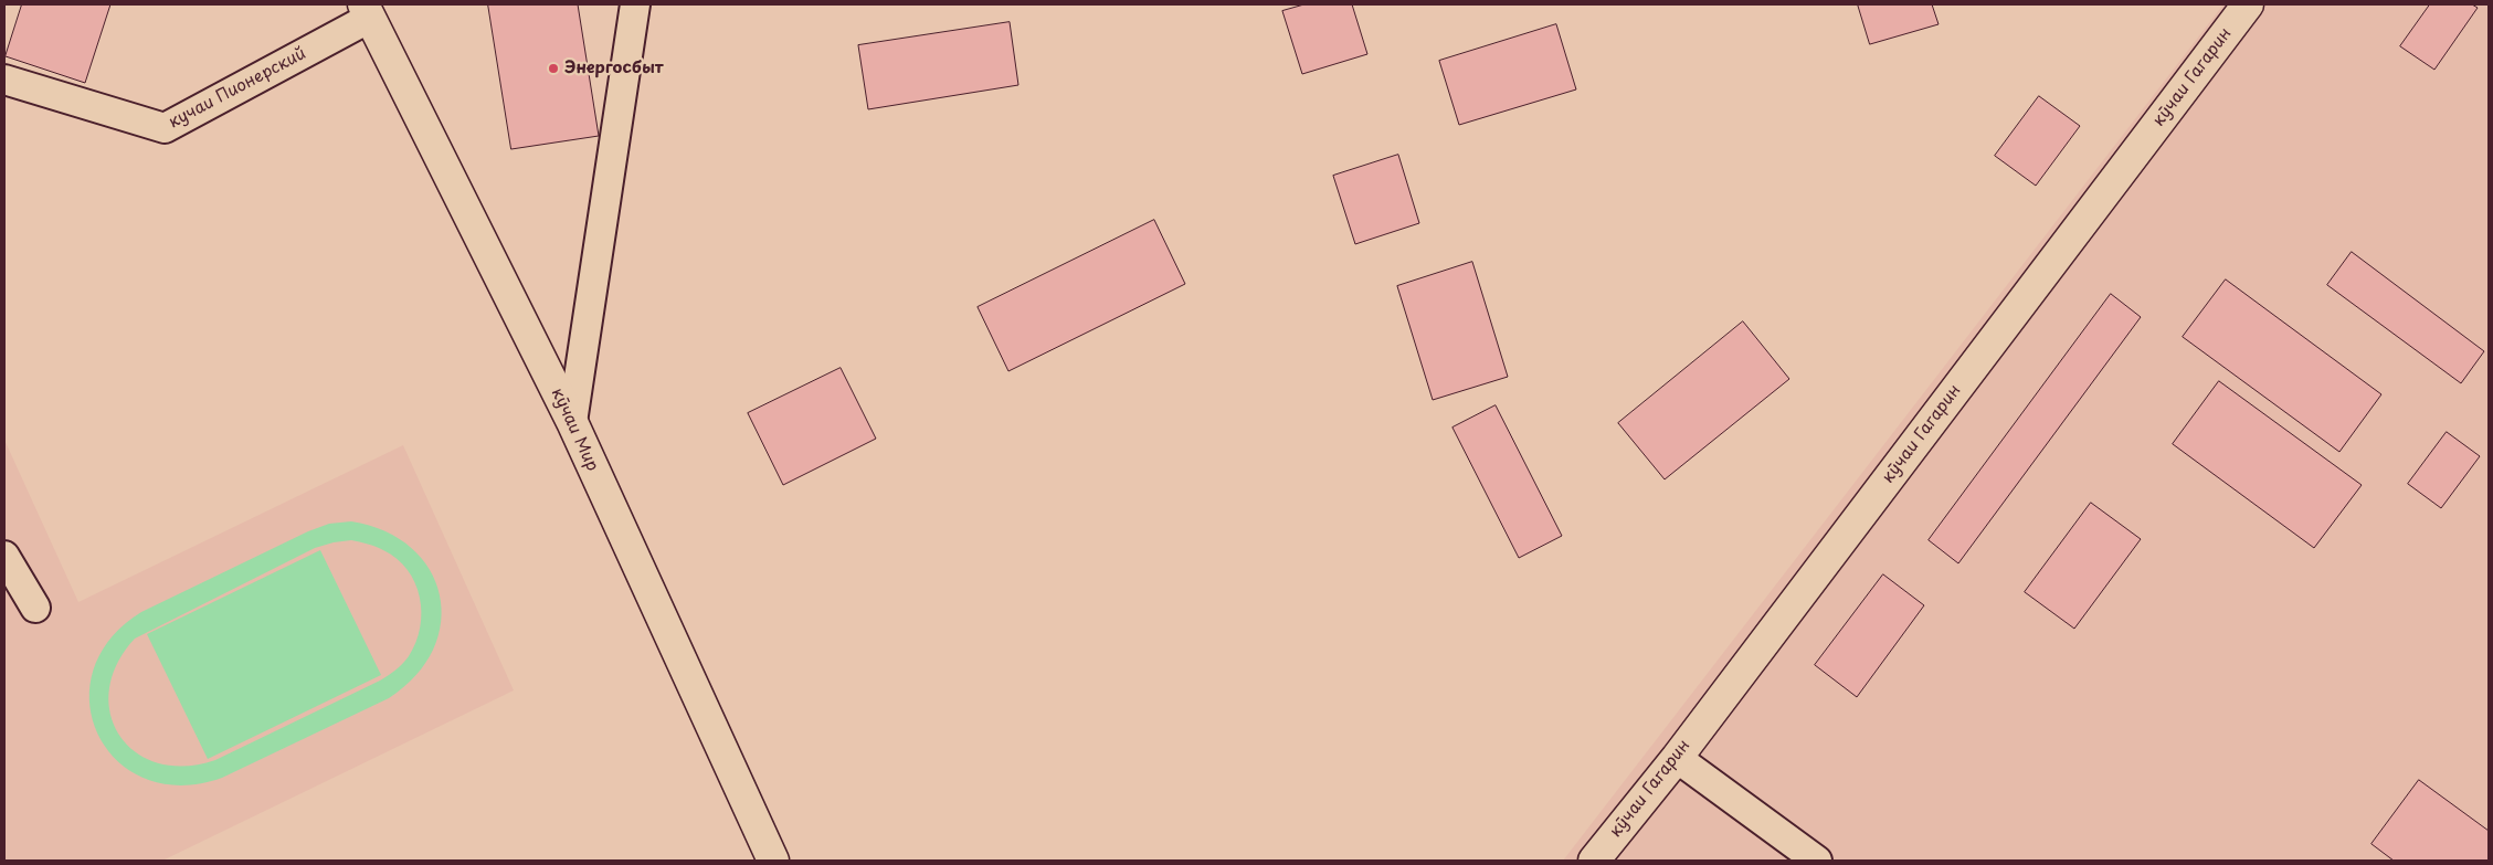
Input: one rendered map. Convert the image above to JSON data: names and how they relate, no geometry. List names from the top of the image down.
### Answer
{
  "streets": {
    "main road": ["кӯчаи Гагарин", "кӯчаи Мир"],
    "street": ["кучаи Пионерский"]
  },
  "crossings": [
    ["кучаи Пионерский", "кӯчаи Мир"]
  ],
  "places": ["Энергосбыт"]
}
